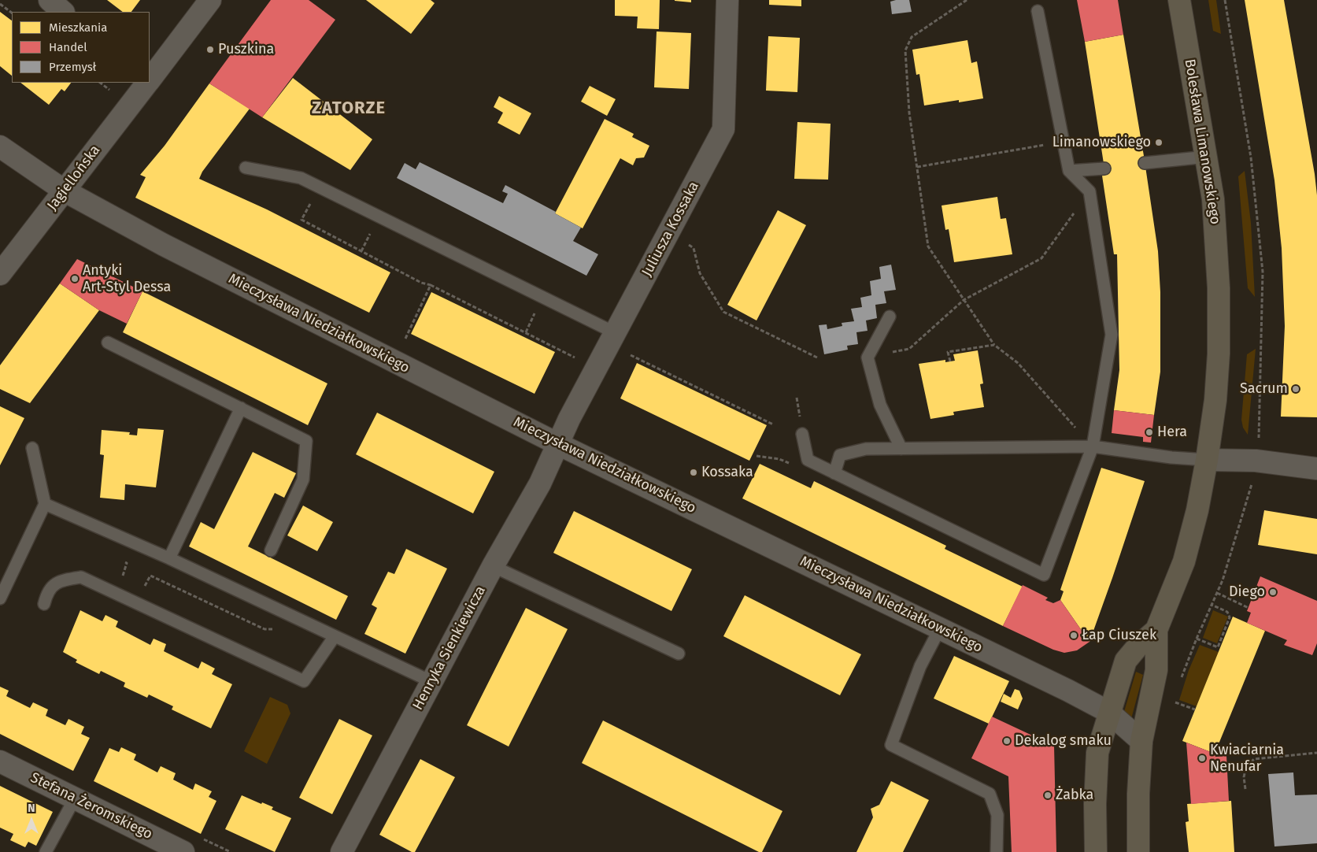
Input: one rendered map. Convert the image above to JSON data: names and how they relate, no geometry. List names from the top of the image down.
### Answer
{
  "streets": {
    "main road": ["Bolesława Limanowskiego"],
    "street": [
      "Jagiellońska",
      "Juliusza Kossaka",
      "Mieczysława Niedziałkowskiego",
      "Henryka Sienkiewicza",
      "Stefana Żeromskiego"
    ]
  },
  "crossings": [
    ["Bolesława Limanowskiego", "Mieczysława Niedziałkowskiego"],
    ["Jagiellońska", "Mieczysława Niedziałkowskiego"],
    ["Juliusza Kossaka", "Mieczysława Niedziałkowskiego"],
    ["Juliusza Kossaka", "Henryka Sienkiewicza"],
    ["Mieczysława Niedziałkowskiego", "Henryka Sienkiewicza"]
  ],
  "districts": ["ZATORZE"],
  "places": [
    "Puszkina",
    "Limanowskiego",
    "Antyki Art-Styl Dessa",
    "Sacrum",
    "Hera",
    "Kossaka",
    "Diego",
    "Łap Ciuszek",
    "Dekalog smaku",
    "Kwiaciarnia Nenufar",
    "Żabka"
  ],
  "legend": ["Mieszkania", "Handel", "Przemysł"],
  "north": "top"
}
